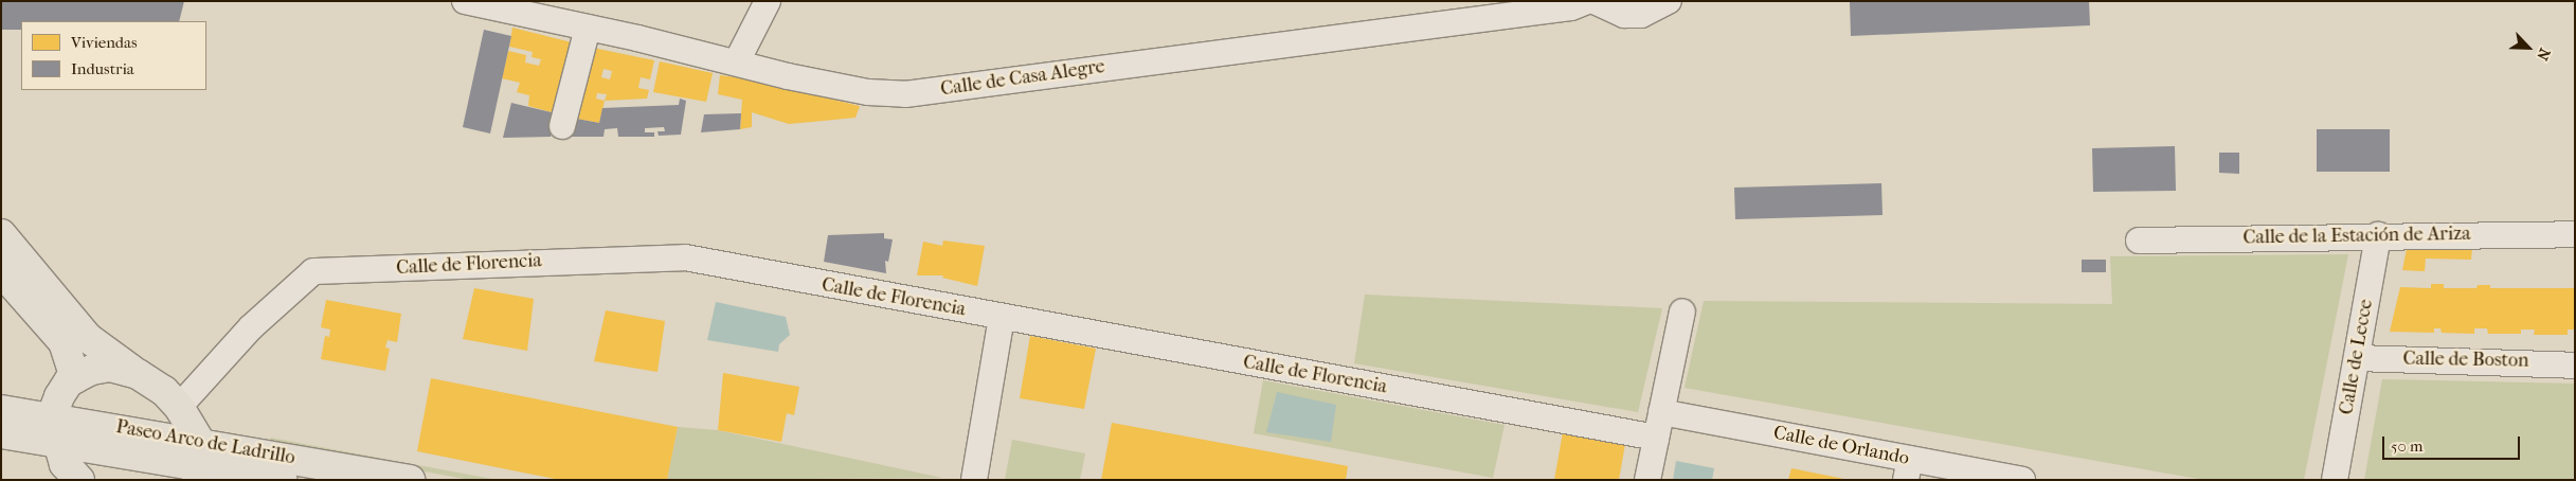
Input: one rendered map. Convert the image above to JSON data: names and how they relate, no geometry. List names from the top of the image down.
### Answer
{
  "streets": {
    "main road": ["Paseo Arco de Ladrillo"],
    "street": [
      "Calle de Casa Alegre",
      "Calle de la Estación de Ariza",
      "Calle de Florencia",
      "Calle de Lecce",
      "Calle de Boston",
      "Calle de Orlando"
    ]
  },
  "crossings": [
    ["Calle de la Estación de Ariza", "Calle de Lecce"],
    ["Calle de Lecce", "Calle de Boston"]
  ],
  "legend": ["Viviendas", "Industria"],
  "scale_bar": "50 m",
  "north": "bottom right"
}
